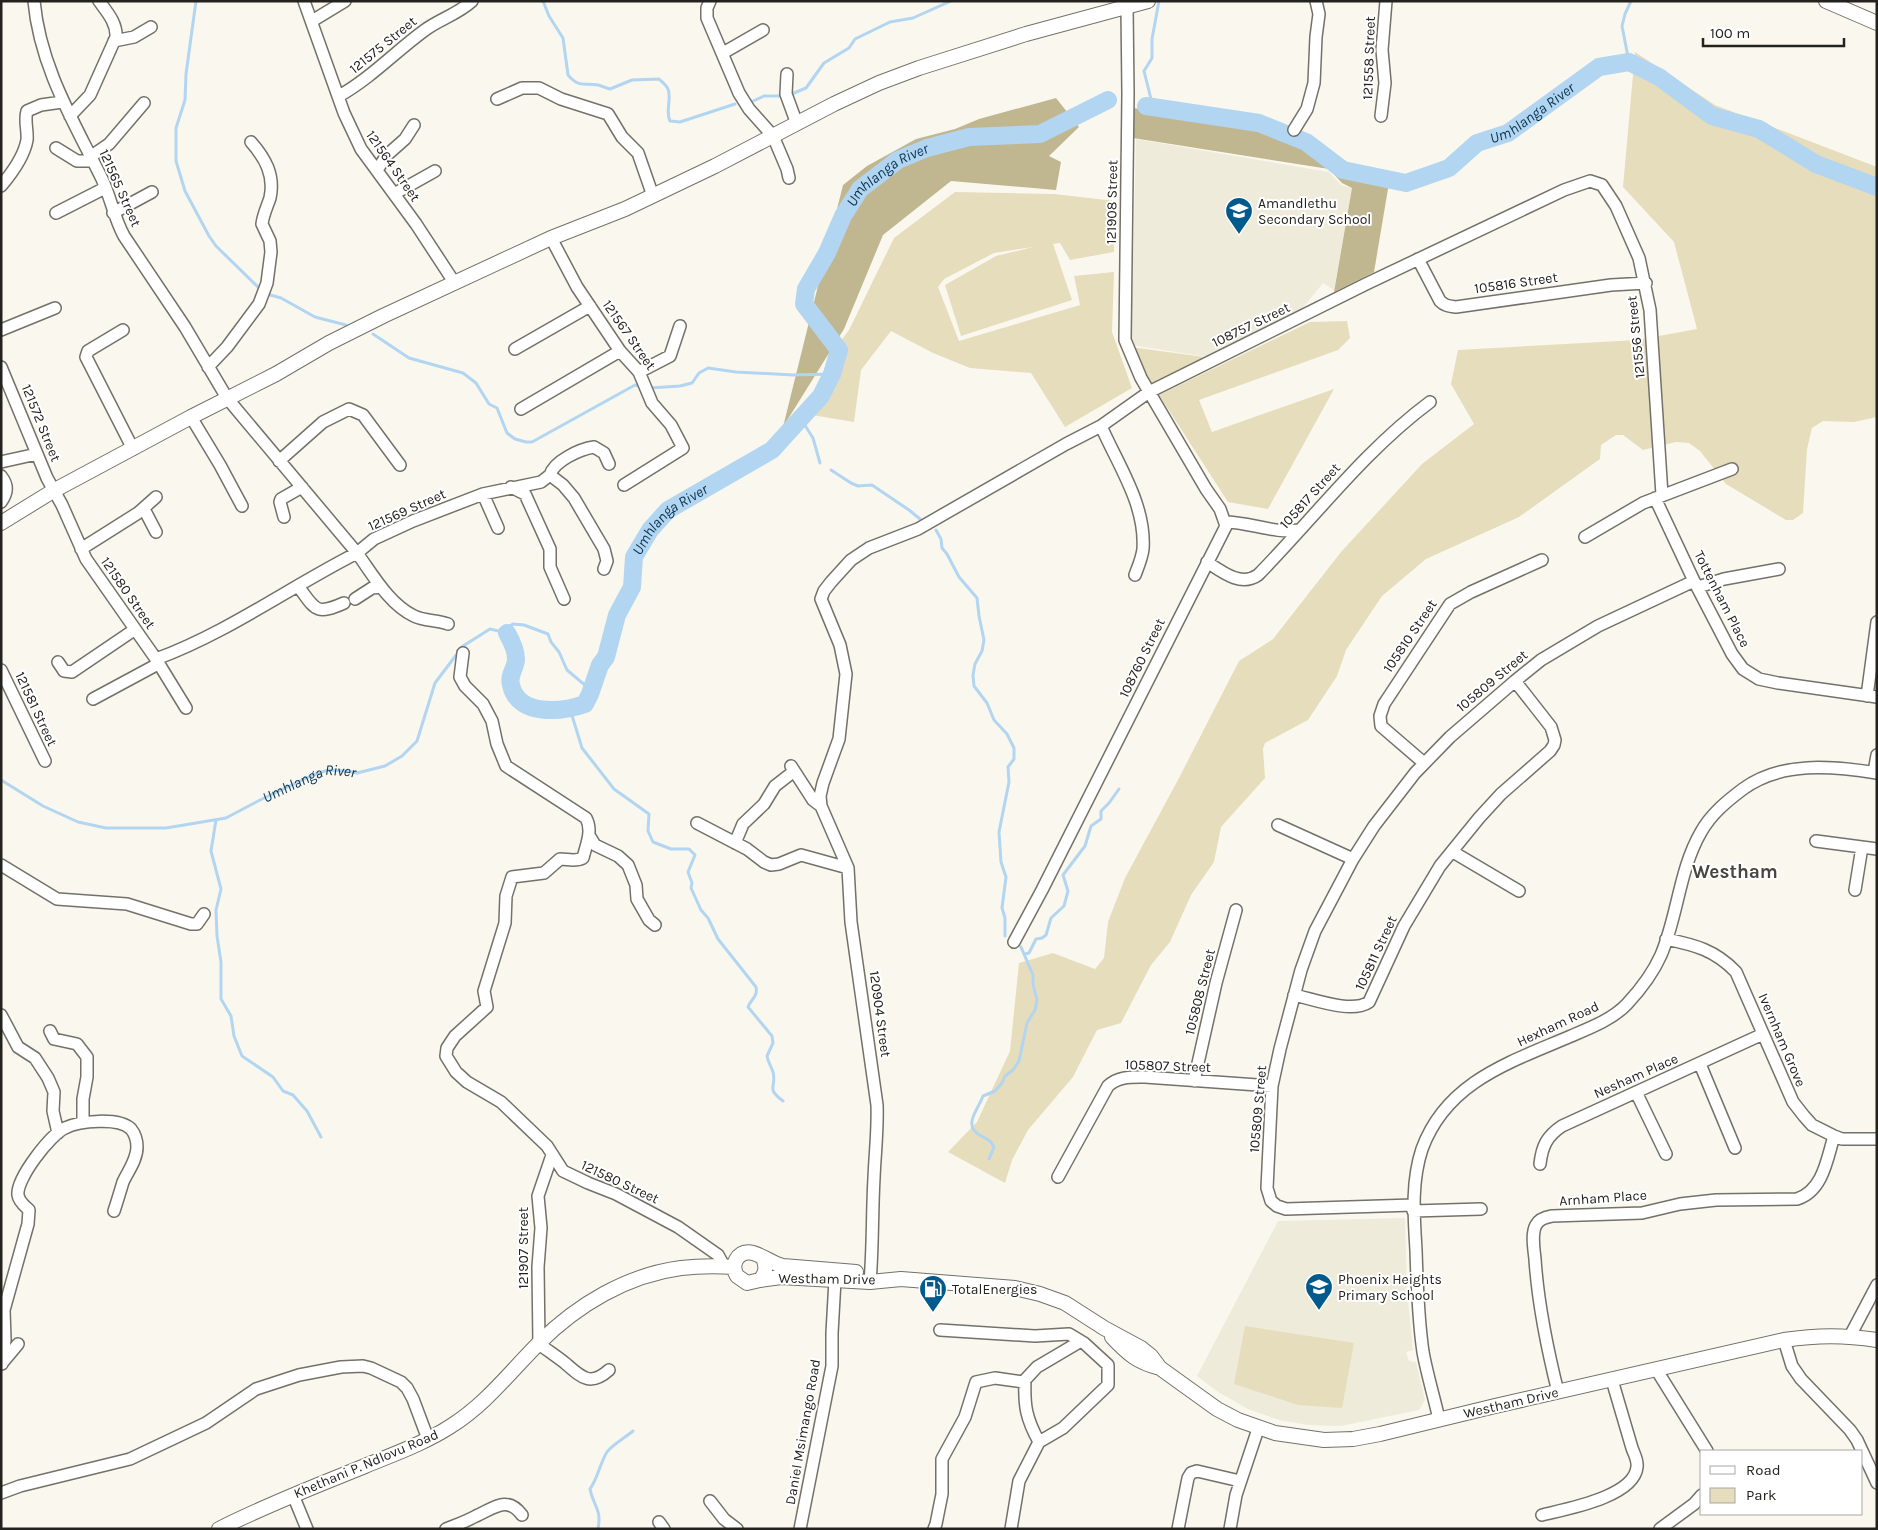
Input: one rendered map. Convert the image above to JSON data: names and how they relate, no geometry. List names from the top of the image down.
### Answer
{
  "streets": {
    "street": [
      "121575 Street",
      "121558 Street",
      "121564 Street",
      "121565 Street",
      "121908 Street",
      "105816 Street",
      "108757 Street",
      "121567 Street",
      "121556 Street",
      "121572 Street",
      "105817 Street",
      "121569 Street",
      "121580 Street",
      "Tottenham Place",
      "105810 Street",
      "108760 Street",
      "105809 Street",
      "121581 Street",
      "105811 Street",
      "105808 Street",
      "120904 Street",
      "Hexham Road",
      "Ivernham Grove",
      "105807 Street",
      "Nesham Place",
      "Arnham Place",
      "121907 Street",
      "Westham Drive",
      "Daniel Msimango Road",
      "Khethani P. Ndlovu Road"
    ]
  },
  "crossings": [
    ["121575 Street", "121564 Street"],
    ["121908 Street", "108757 Street"],
    ["105816 Street", "108757 Street"],
    ["105816 Street", "121556 Street"],
    ["108757 Street", "121556 Street"],
    ["108757 Street", "120904 Street"],
    ["121556 Street", "Tottenham Place"],
    ["121572 Street", "121580 Street"],
    ["105817 Street", "108760 Street"],
    ["121569 Street", "121580 Street"],
    ["121580 Street", "121907 Street"],
    ["121580 Street", "Westham Drive"],
    ["121580 Street", "Khethani P. Ndlovu Road"],
    ["Tottenham Place", "105809 Street"],
    ["105810 Street", "105809 Street"],
    ["105809 Street", "105811 Street"],
    ["105809 Street", "Hexham Road"],
    ["105809 Street", "105807 Street"],
    ["105808 Street", "105807 Street"],
    ["120904 Street", "Westham Drive"],
    ["Hexham Road", "Ivernham Grove"],
    ["Hexham Road", "Westham Drive"],
    ["Ivernham Grove", "Nesham Place"],
    ["Ivernham Grove", "Arnham Place"],
    ["Arnham Place", "Westham Drive"],
    ["121907 Street", "Khethani P. Ndlovu Road"],
    ["Westham Drive", "Daniel Msimango Road"],
    ["Westham Drive", "Khethani P. Ndlovu Road"]
  ],
  "districts": ["Westham"],
  "water": ["Umhlanga River"],
  "places": {
    "school or university": ["Amandlethu Secondary School", "Phoenix Heights Primary School"],
    "fuel station": ["TotalEnergies"]
  },
  "legend": ["Road", "Park"],
  "scale_bar": "100 m"
}
